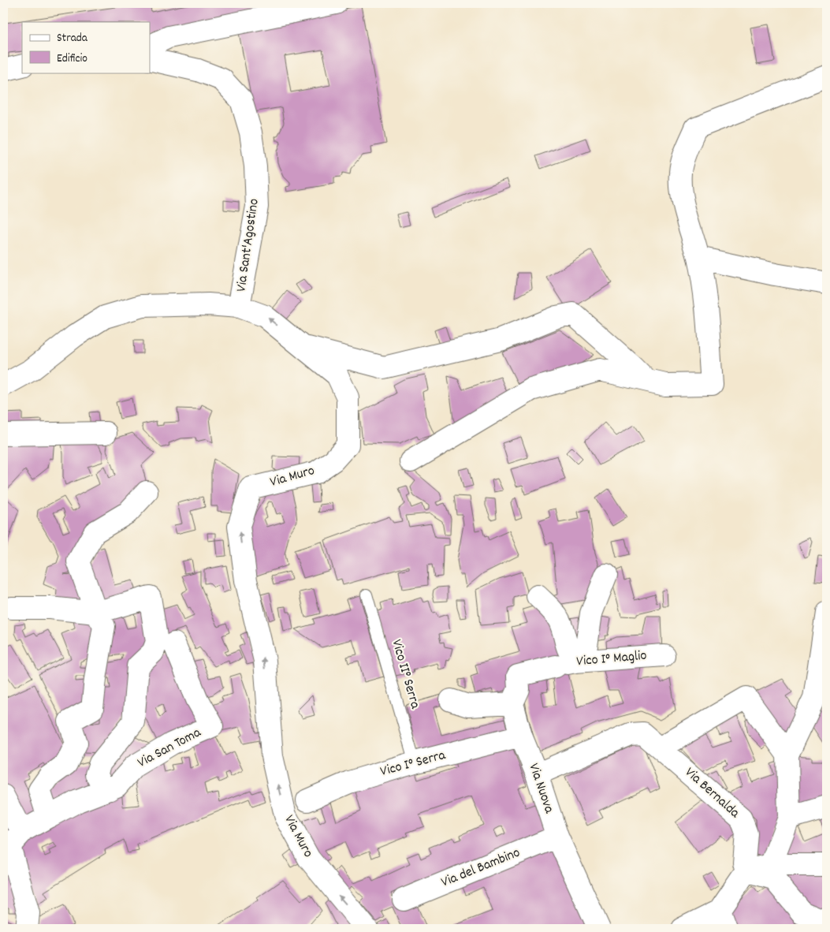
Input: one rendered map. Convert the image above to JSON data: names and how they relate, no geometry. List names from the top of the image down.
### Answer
{
  "streets": {
    "street": [
      "Via Sant'Agostino",
      "Via Muro",
      "Vico I° Maglio",
      "Via San Toma",
      "Vico I° Serra",
      "Via Nuova",
      "Via Bernalda",
      "Via del Bambino"
    ],
    "lane": ["Vico II° Serra"]
  },
  "crossings": [
    ["Via Sant'Agostino", "Via Muro"],
    ["Vico I° Maglio", "Via Nuova"],
    ["Vico II° Serra", "Vico I° Serra"],
    ["Vico I° Serra", "Via Nuova"],
    ["Via Nuova", "Via Bernalda"],
    ["Via Nuova", "Via del Bambino"]
  ],
  "one_way": ["Via Muro"],
  "legend": ["Strada", "Edificio"]
}
